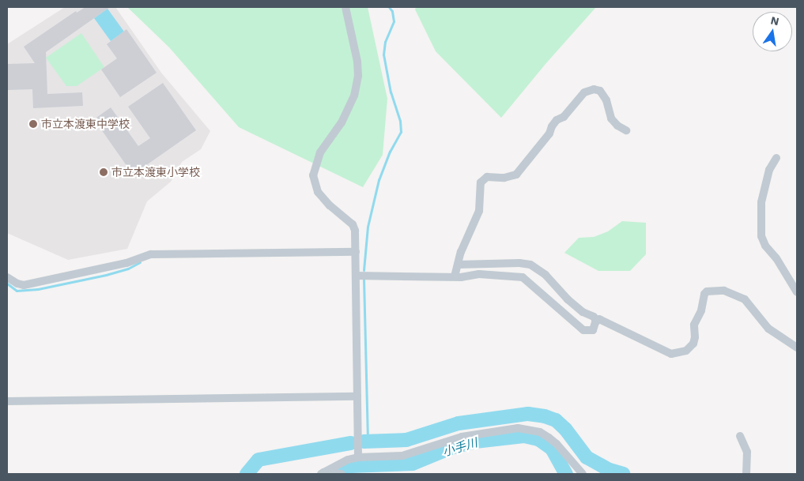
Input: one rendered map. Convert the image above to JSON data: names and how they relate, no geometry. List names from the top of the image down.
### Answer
{
  "water": ["小手川"],
  "places": ["市立本渡東中学校", "市立本渡東小学校"],
  "north": "top"
}
